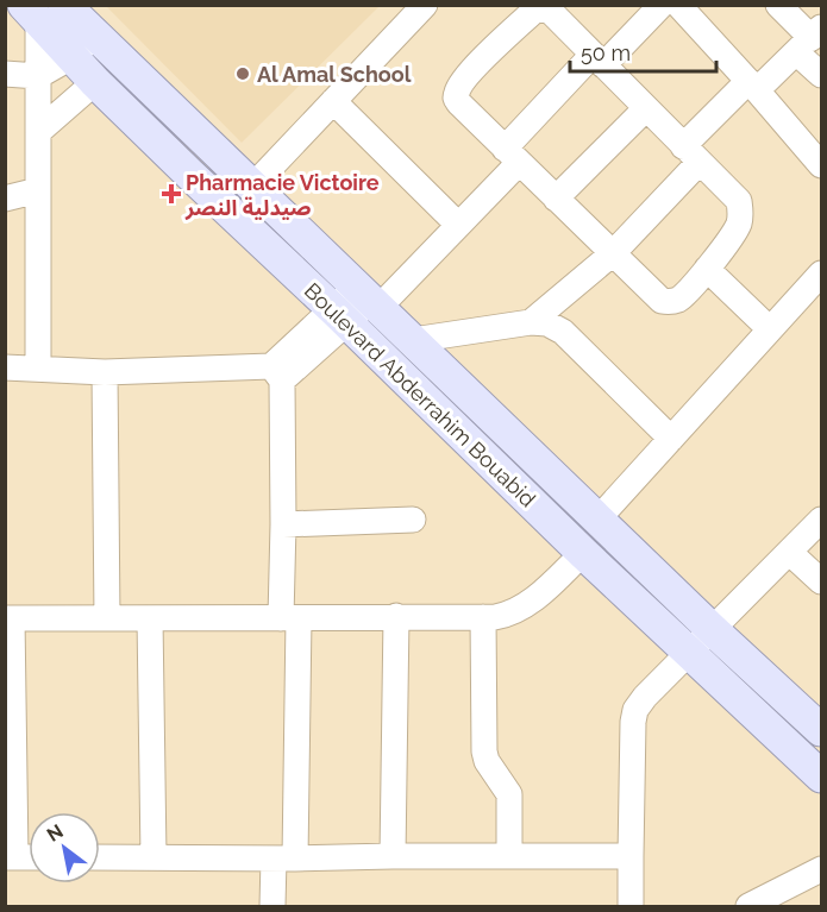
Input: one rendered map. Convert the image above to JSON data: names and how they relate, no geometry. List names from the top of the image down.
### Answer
{
  "streets": {
    "main road": ["Boulevard Abderrahim Bouabid"]
  },
  "places": {
    "other": ["Al Amal School"],
    "health": ["Pharmacie Victoire صيدلية النصر"]
  },
  "scale_bar": "50 m",
  "north": "top left"
}
